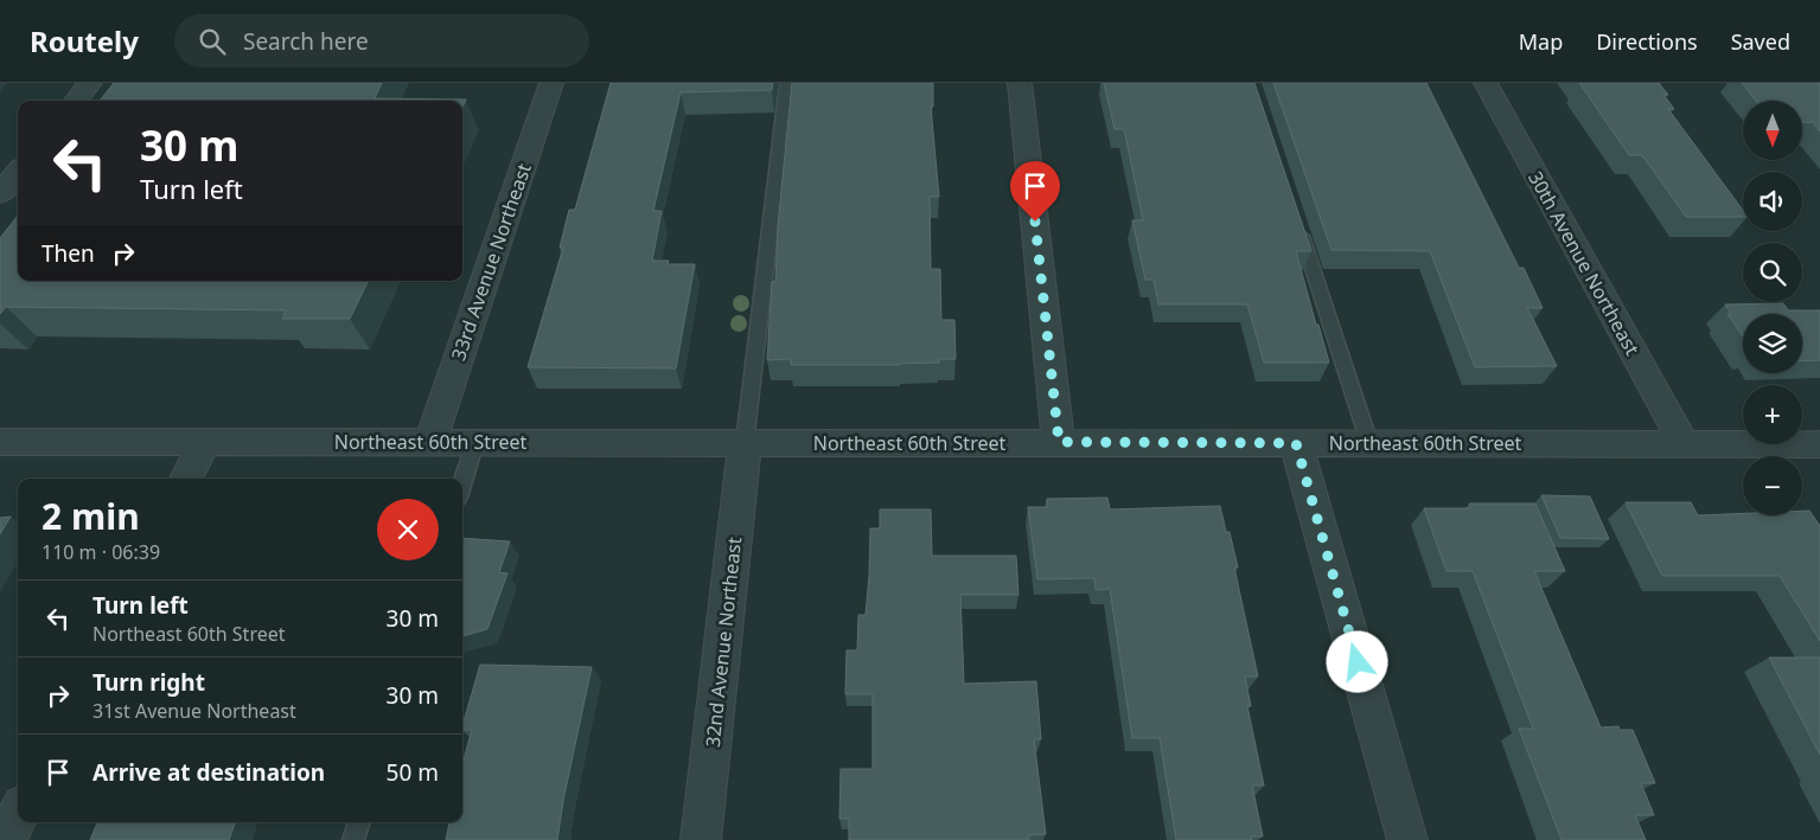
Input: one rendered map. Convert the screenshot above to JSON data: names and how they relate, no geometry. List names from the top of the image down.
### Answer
{
  "streets": {
    "street": [
      "33rd Avenue Northeast",
      "30th Avenue Northeast",
      "Northeast 60th Street",
      "32nd Avenue Northeast"
    ]
  },
  "crossings": [
    ["33rd Avenue Northeast", "Northeast 60th Street"],
    ["30th Avenue Northeast", "Northeast 60th Street"],
    ["Northeast 60th Street", "32nd Avenue Northeast"]
  ],
  "north": "bottom",
  "page": {
    "header": "Routely",
    "search": "Search here",
    "nav": ["Map", "Directions", "Saved"],
    "map_buttons": ["+", "−"],
    "turn": ["30 m", "Turn left"],
    "then": "Then",
    "heading": ["2 min", "110 m · 06:39"],
    "list": [
      {
        "name": "Turn left",
        "note": "Northeast 60th Street",
        "value": "30 m"
      },
      {
        "name": "Turn right",
        "note": "31st Avenue Northeast",
        "value": "30 m"
      },
      {
        "name": "Arrive at destination",
        "value": "50 m"
      }
    ]
  }
}
